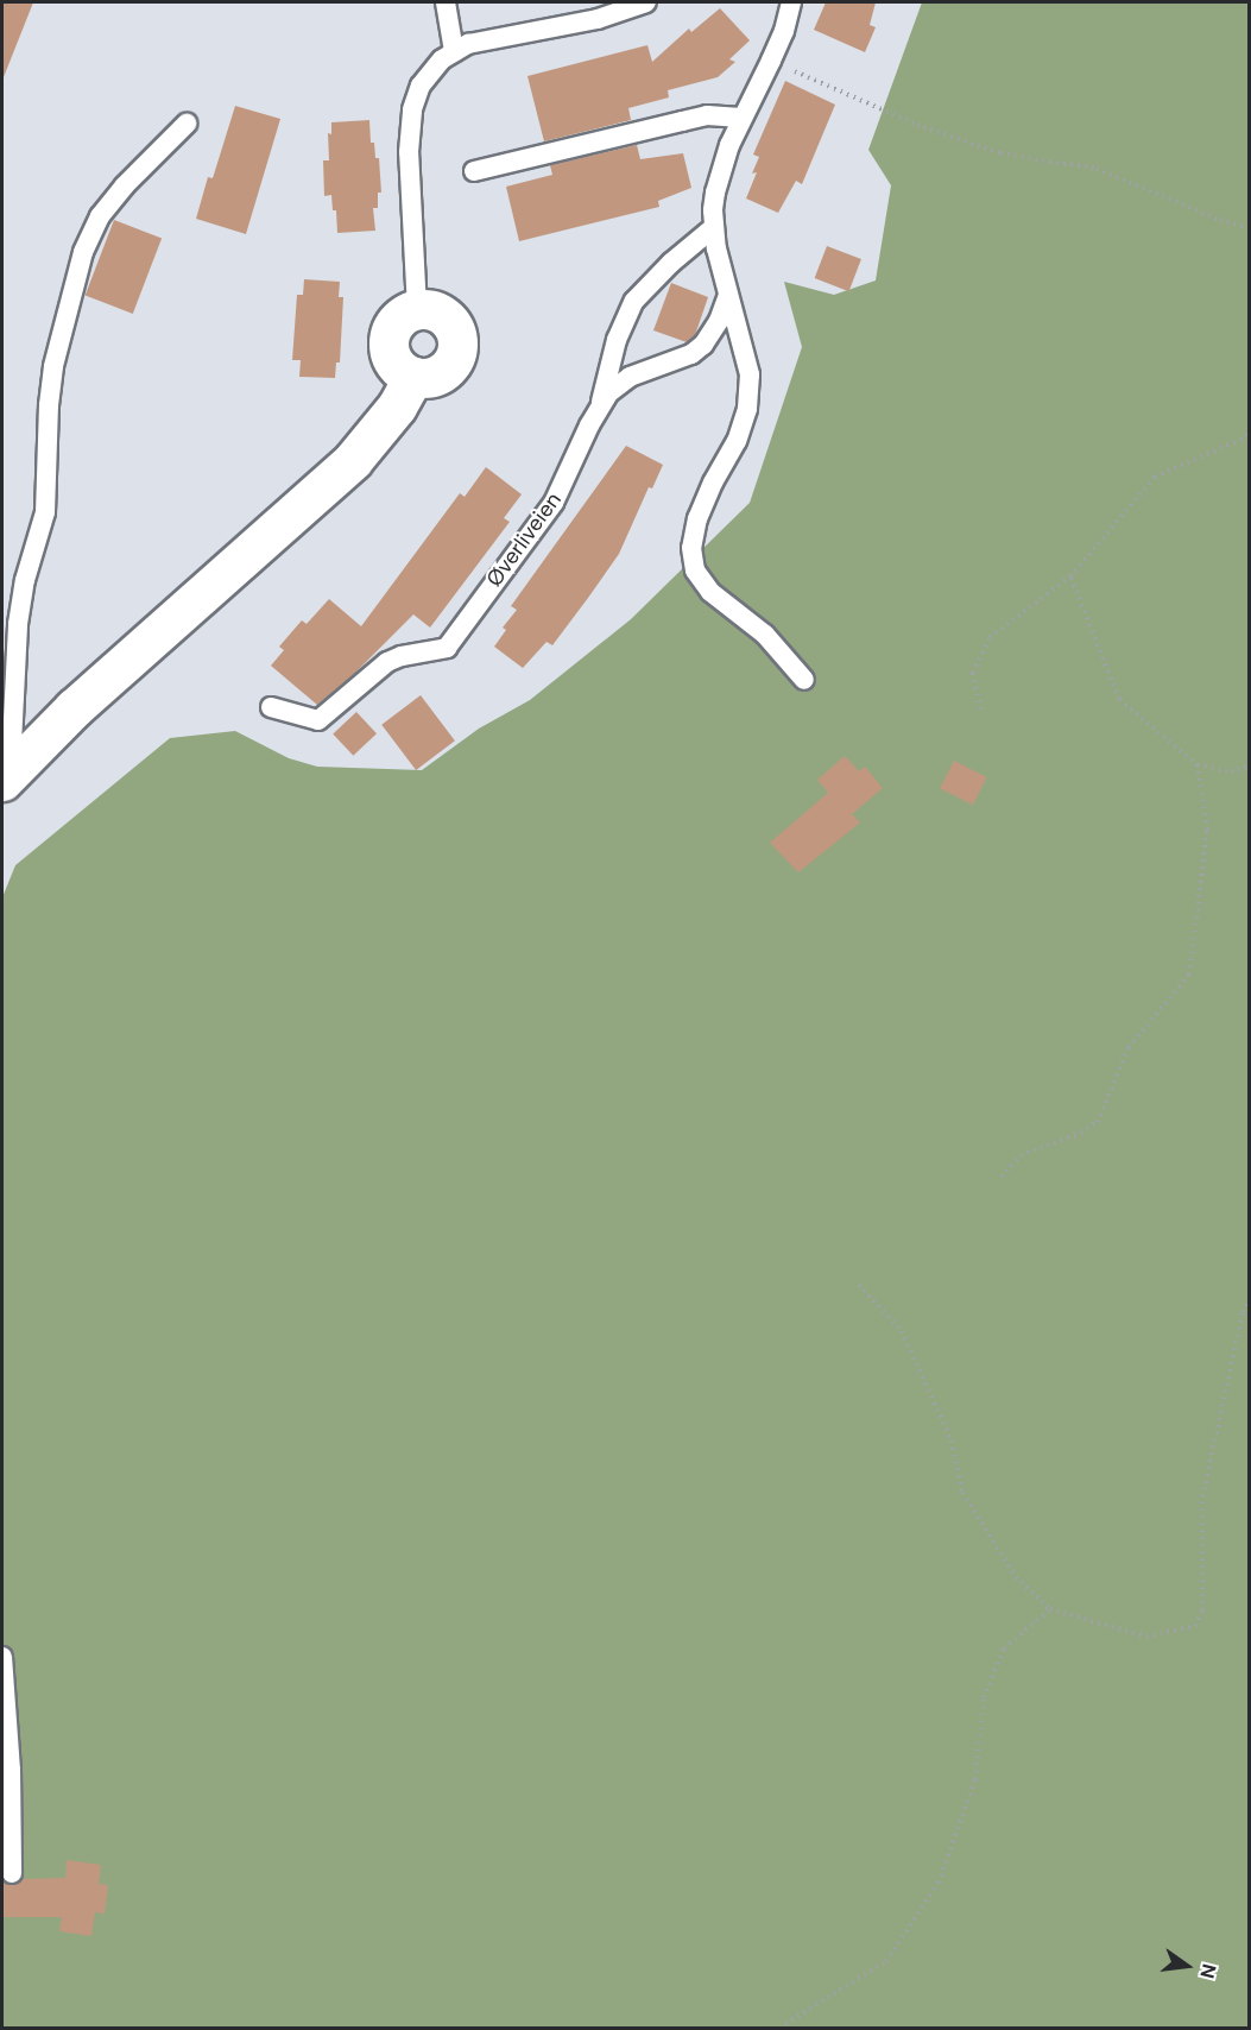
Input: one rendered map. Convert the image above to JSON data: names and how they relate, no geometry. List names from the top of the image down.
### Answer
{
  "streets": {
    "lane": ["Øverliveien"]
  },
  "north": "right"
}
